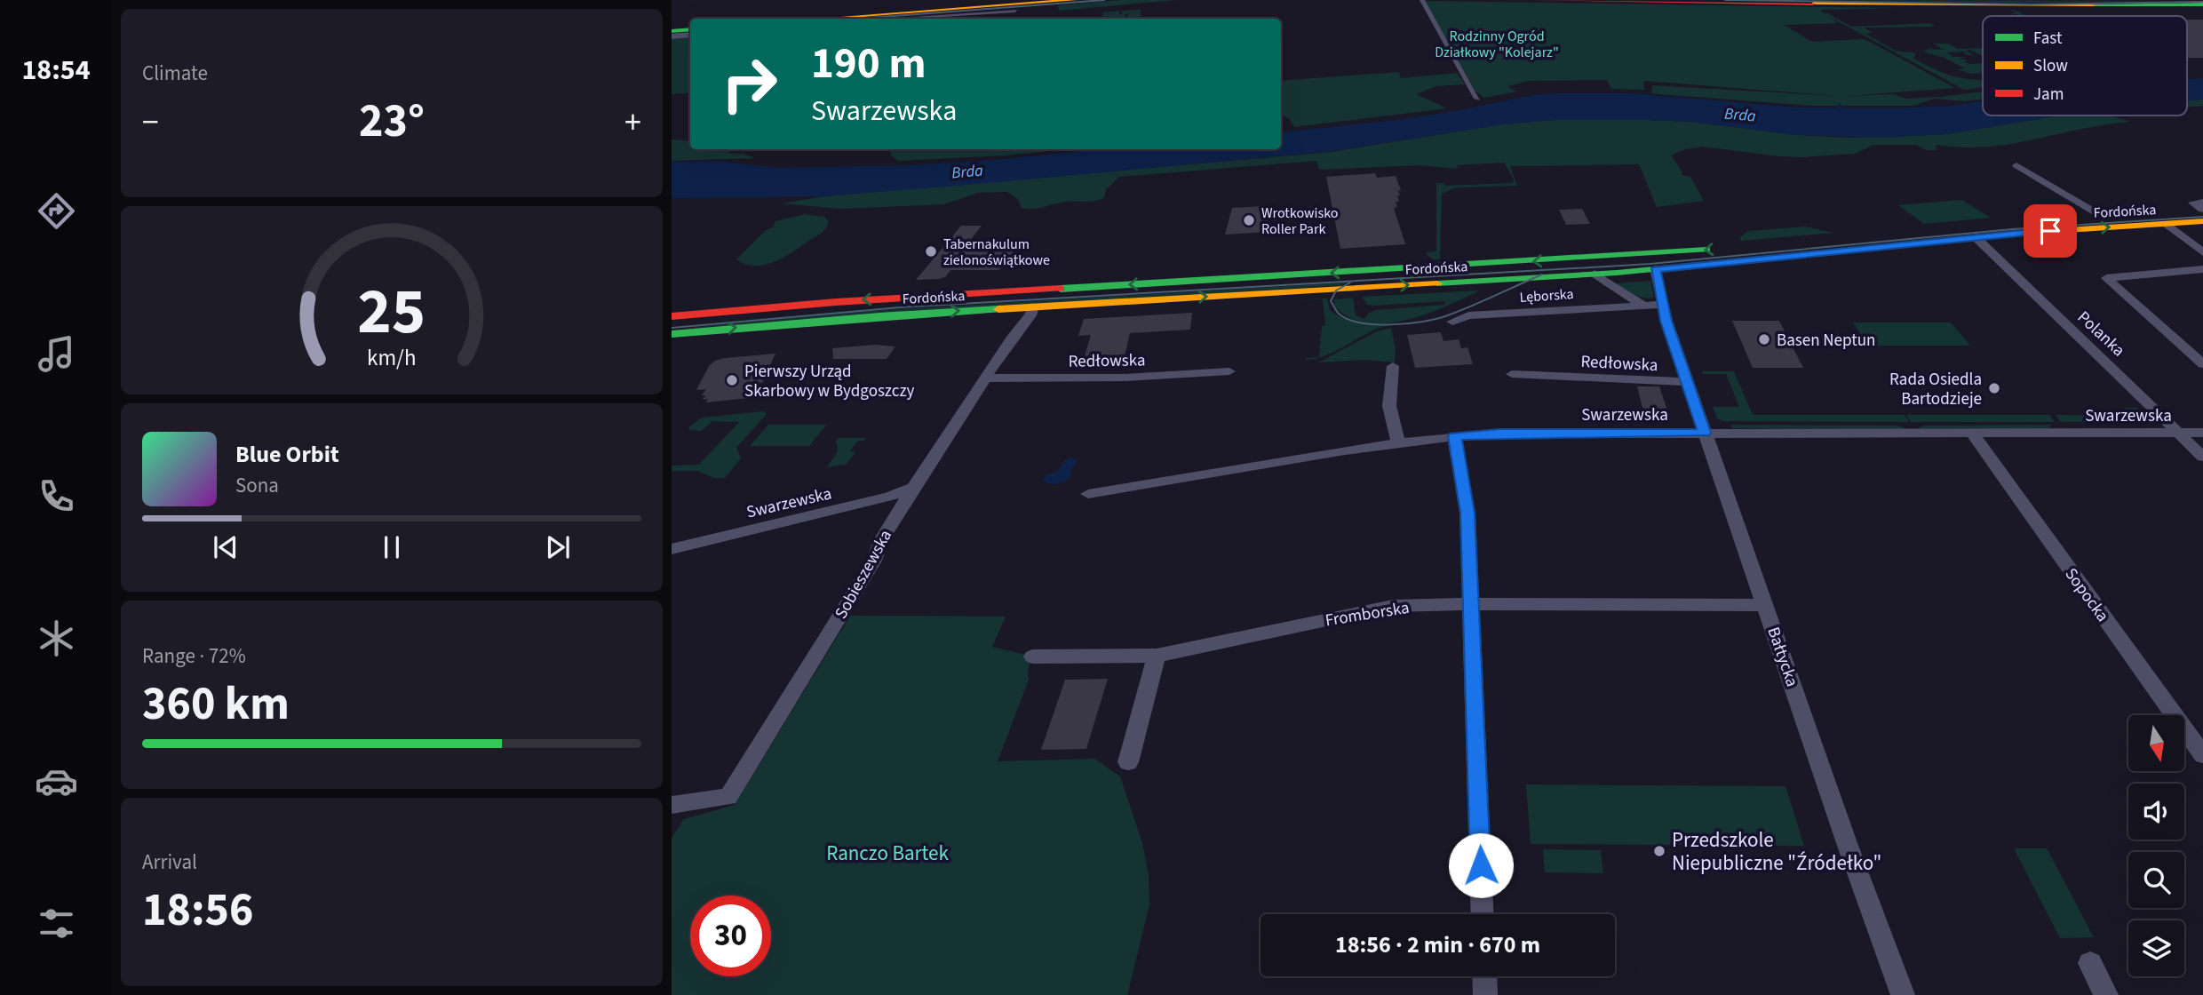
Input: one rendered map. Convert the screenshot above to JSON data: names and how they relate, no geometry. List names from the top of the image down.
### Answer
{
  "streets": {
    "main road": ["Fordońska"],
    "street": [
      "Lęborska",
      "Polanka",
      "Redłowska",
      "Swarzewska",
      "Sobieszewska",
      "Sopocka",
      "Fromborska",
      "Bałtycka"
    ]
  },
  "crossings": [
    ["Fordońska", "Polanka"],
    ["Fordońska", "Sobieszewska"],
    ["Fordońska", "Bałtycka"],
    ["Polanka", "Swarzewska"],
    ["Redłowska", "Sobieszewska"],
    ["Redłowska", "Bałtycka"],
    ["Swarzewska", "Sobieszewska"],
    ["Swarzewska", "Sopocka"],
    ["Swarzewska", "Bałtycka"],
    ["Fromborska", "Bałtycka"]
  ],
  "water": ["Brda"],
  "parks": ["Rodzinny Ogród Działkowy \"Kolejarz\"", "Ranczo Bartek"],
  "places": [
    "Wrotkowisko Roller Park",
    "Tabernakulum zielonoświątkowe",
    "Basen Neptun",
    "Pierwszy Urząd Skarbowy w Bydgoszczy",
    "Rada Osiedla Bartodzieje",
    "Przedszkole Niepubliczne \"Źródełko\""
  ],
  "legend": ["Fast", "Slow", "Jam"],
  "north": "bottom",
  "page": {
    "tabs": "18:54",
    "tile": [
      "Climate",
      ["Range · 72%", "360 km"],
      ["Arrival", "18:56"]
    ],
    "turn": ["190 m", "Swarzewska"],
    "heat": ["−", "23°", "+"],
    "song": ["Blue Orbit", "Sona"],
    "limit": "30",
    "trip": "18:56 · 2 min · 670 m",
    "gauge": ["25", "km/h"]
  }
}
